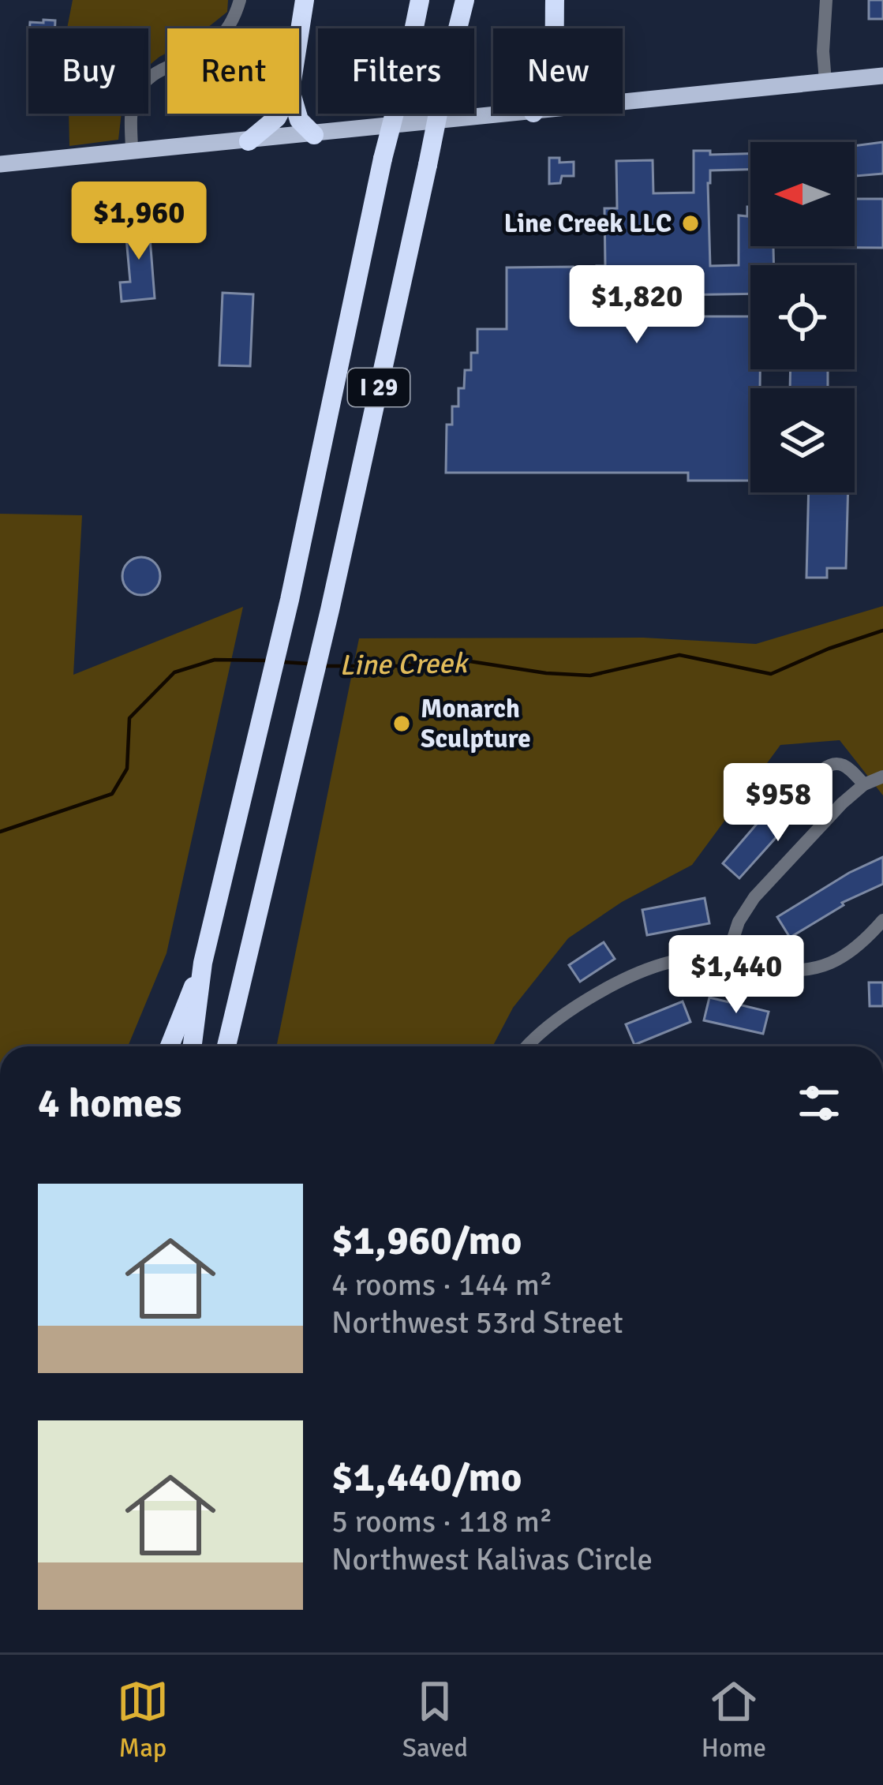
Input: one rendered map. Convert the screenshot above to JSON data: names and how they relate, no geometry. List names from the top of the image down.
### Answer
{
  "streets": {
    "highway": ["I 29"]
  },
  "water": ["Line Creek"],
  "places": ["Line Creek LLC", "Monarch Sculpture"],
  "north": "left",
  "page": {
    "chip": [
      "Buy",
      "Rent",
      "Filters",
      "New"
    ],
    "price": [
      "$1,960",
      "$1,820",
      "$958",
      "$1,440"
    ],
    "heading": "4 homes",
    "list": [
      {
        "name": "$1,960/mo",
        "note": "4 rooms · 144 m² · Northwest 53rd Street"
      },
      {
        "name": "$1,440/mo",
        "note": "5 rooms · 118 m² · Northwest Kalivas Circle"
      }
    ],
    "tabs": ["Map", "Saved", "Home"]
  }
}
